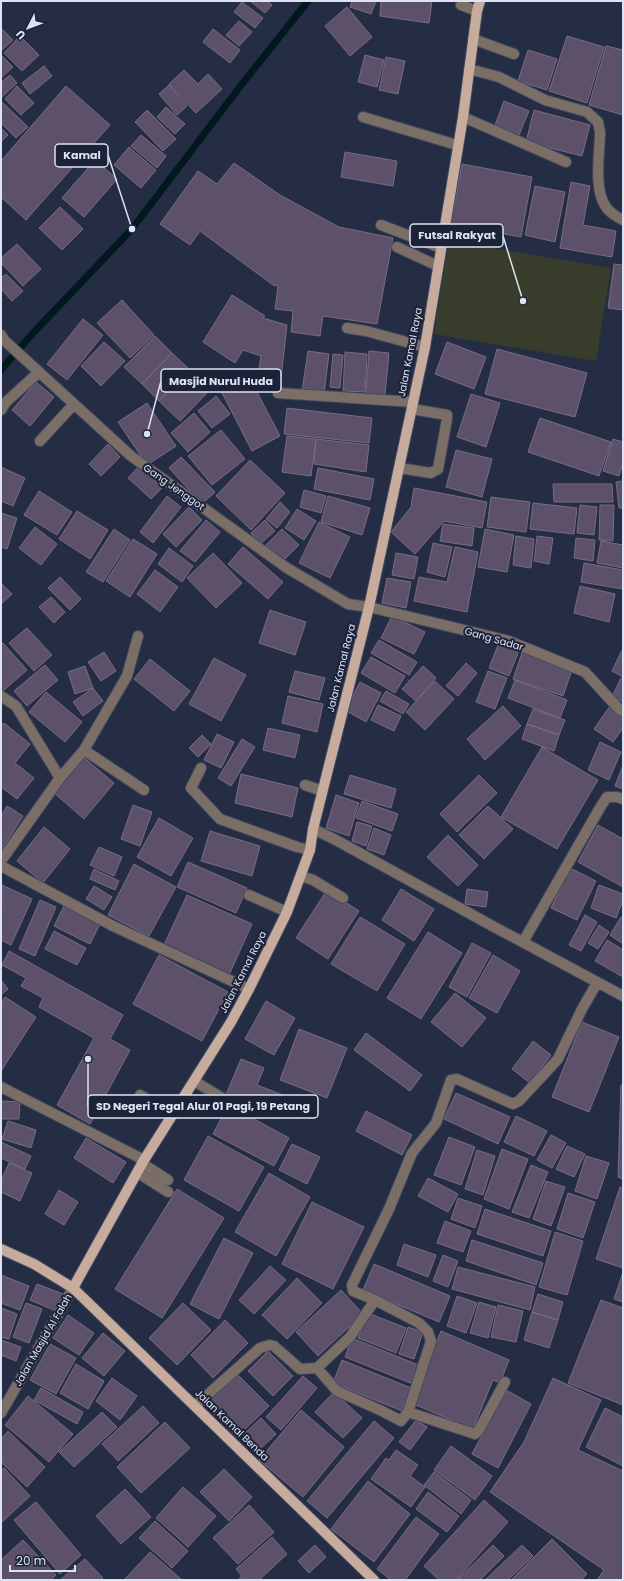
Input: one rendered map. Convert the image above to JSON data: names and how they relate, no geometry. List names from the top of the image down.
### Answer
{
  "streets": {
    "main road": ["Jalan Kamal Raya", "Jalan Kamal Benda"],
    "street": ["Gang Jenggot", "Gang Sadar", "Jalan Masjid Al Falah"]
  },
  "crossings": [
    ["Jalan Kamal Raya", "Gang Jenggot"],
    ["Jalan Kamal Raya", "Gang Sadar"],
    ["Jalan Kamal Raya", "Jalan Masjid Al Falah"],
    ["Jalan Kamal Raya", "Jalan Kamal Benda"],
    ["Gang Jenggot", "Gang Sadar"],
    ["Jalan Masjid Al Falah", "Jalan Kamal Benda"]
  ],
  "places": [
    "Kamal",
    "Futsal Rakyat",
    "Masjid Nurul Huda",
    "SD Negeri Tegal Alur 01 Pagi, 19 Petang"
  ],
  "scale_bar": "20 m",
  "north": "bottom left"
}
